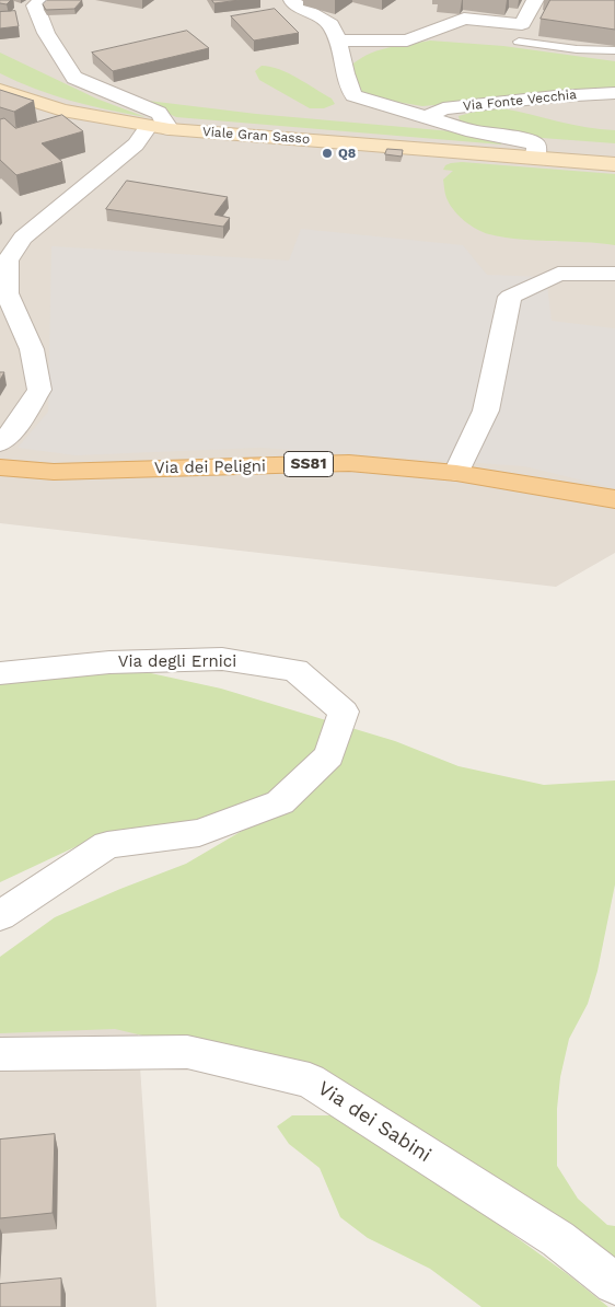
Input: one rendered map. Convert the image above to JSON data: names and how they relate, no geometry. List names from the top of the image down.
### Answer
{
  "streets": {
    "main road": ["Viale Gran Sasso", "SS81", "Via dei Peligni"],
    "street": ["Via Fonte Vecchia", "Via degli Ernici", "Via dei Sabini"]
  },
  "places": ["Q8"]
}
